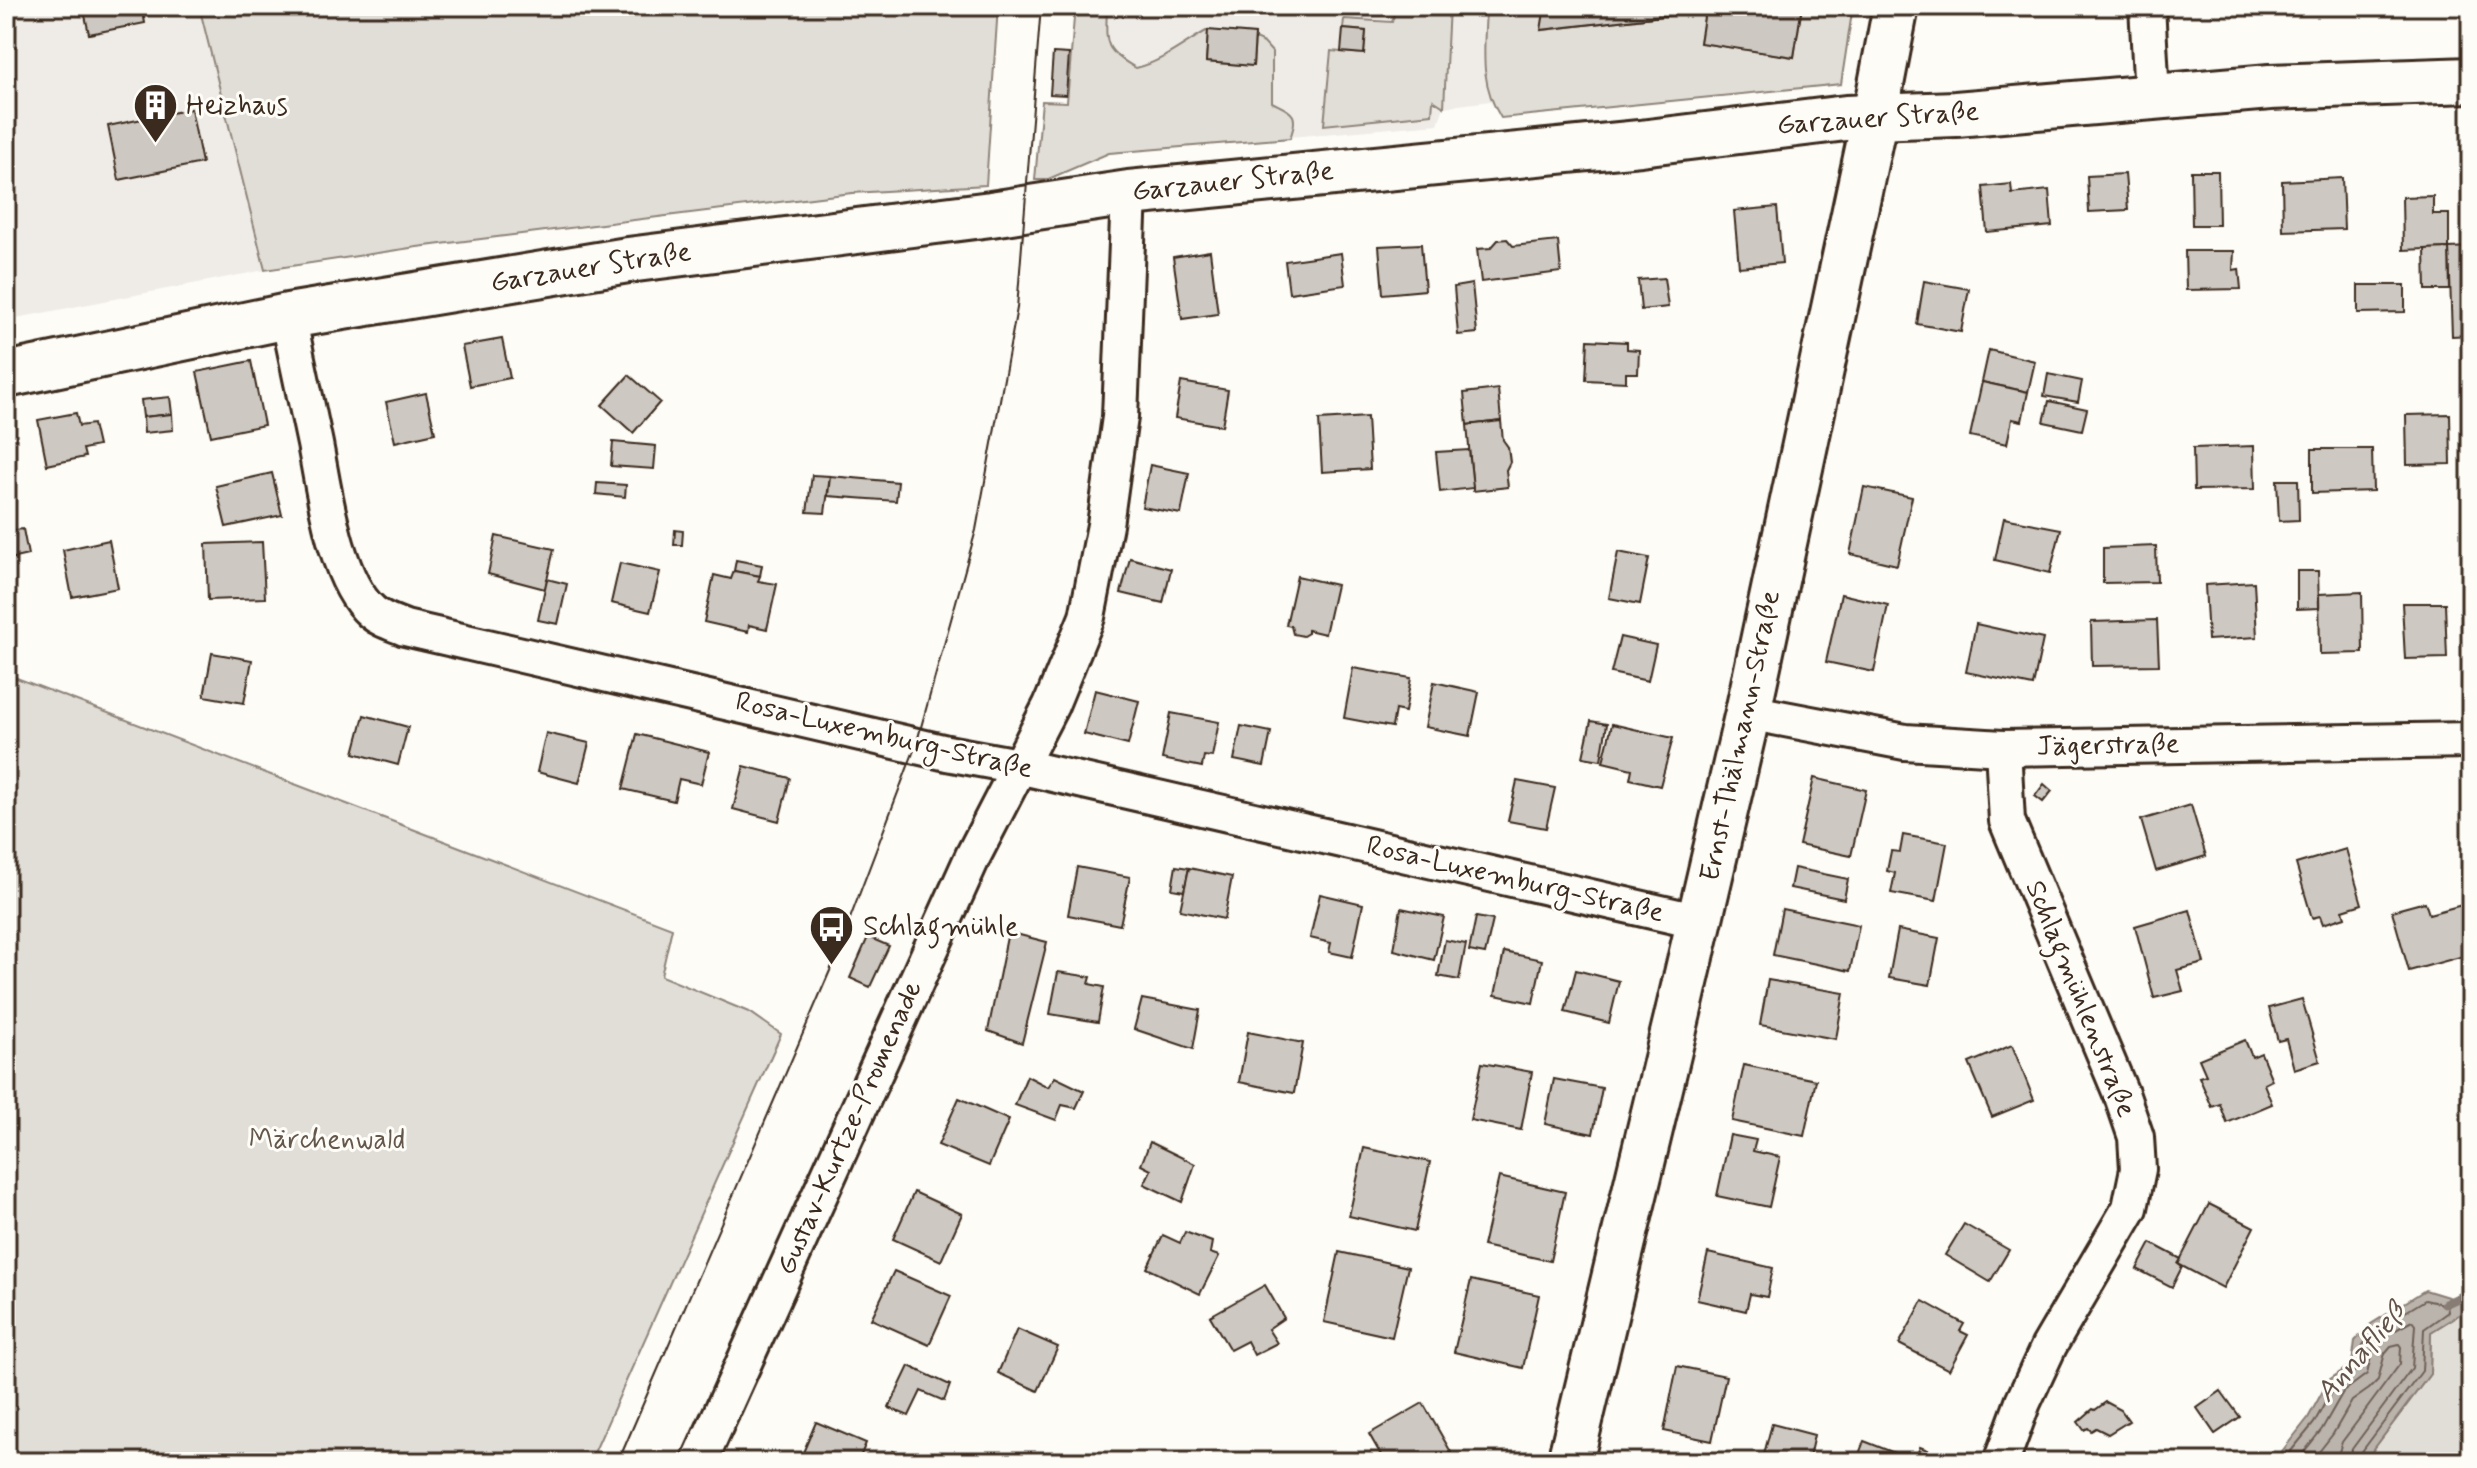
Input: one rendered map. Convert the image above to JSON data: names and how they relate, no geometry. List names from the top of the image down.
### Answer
{
  "streets": {
    "street": [
      "Garzauer Straße",
      "Rosa-Luxemburg-Straße",
      "Ernst-Thälmann-Straße",
      "Jägerstraße",
      "Schlagmühlenstraße",
      "Gustav-Kurtze-Promenade"
    ]
  },
  "crossings": [
    ["Garzauer Straße", "Rosa-Luxemburg-Straße"],
    ["Garzauer Straße", "Ernst-Thälmann-Straße"],
    ["Garzauer Straße", "Gustav-Kurtze-Promenade"],
    ["Rosa-Luxemburg-Straße", "Ernst-Thälmann-Straße"],
    ["Rosa-Luxemburg-Straße", "Gustav-Kurtze-Promenade"],
    ["Ernst-Thälmann-Straße", "Jägerstraße"],
    ["Jägerstraße", "Schlagmühlenstraße"]
  ],
  "water": ["Annafließ"],
  "parks": ["Märchenwald"],
  "places": {
    "building": ["Heizhaus"],
    "bus stop": ["Schlagmühle"]
  }
}
